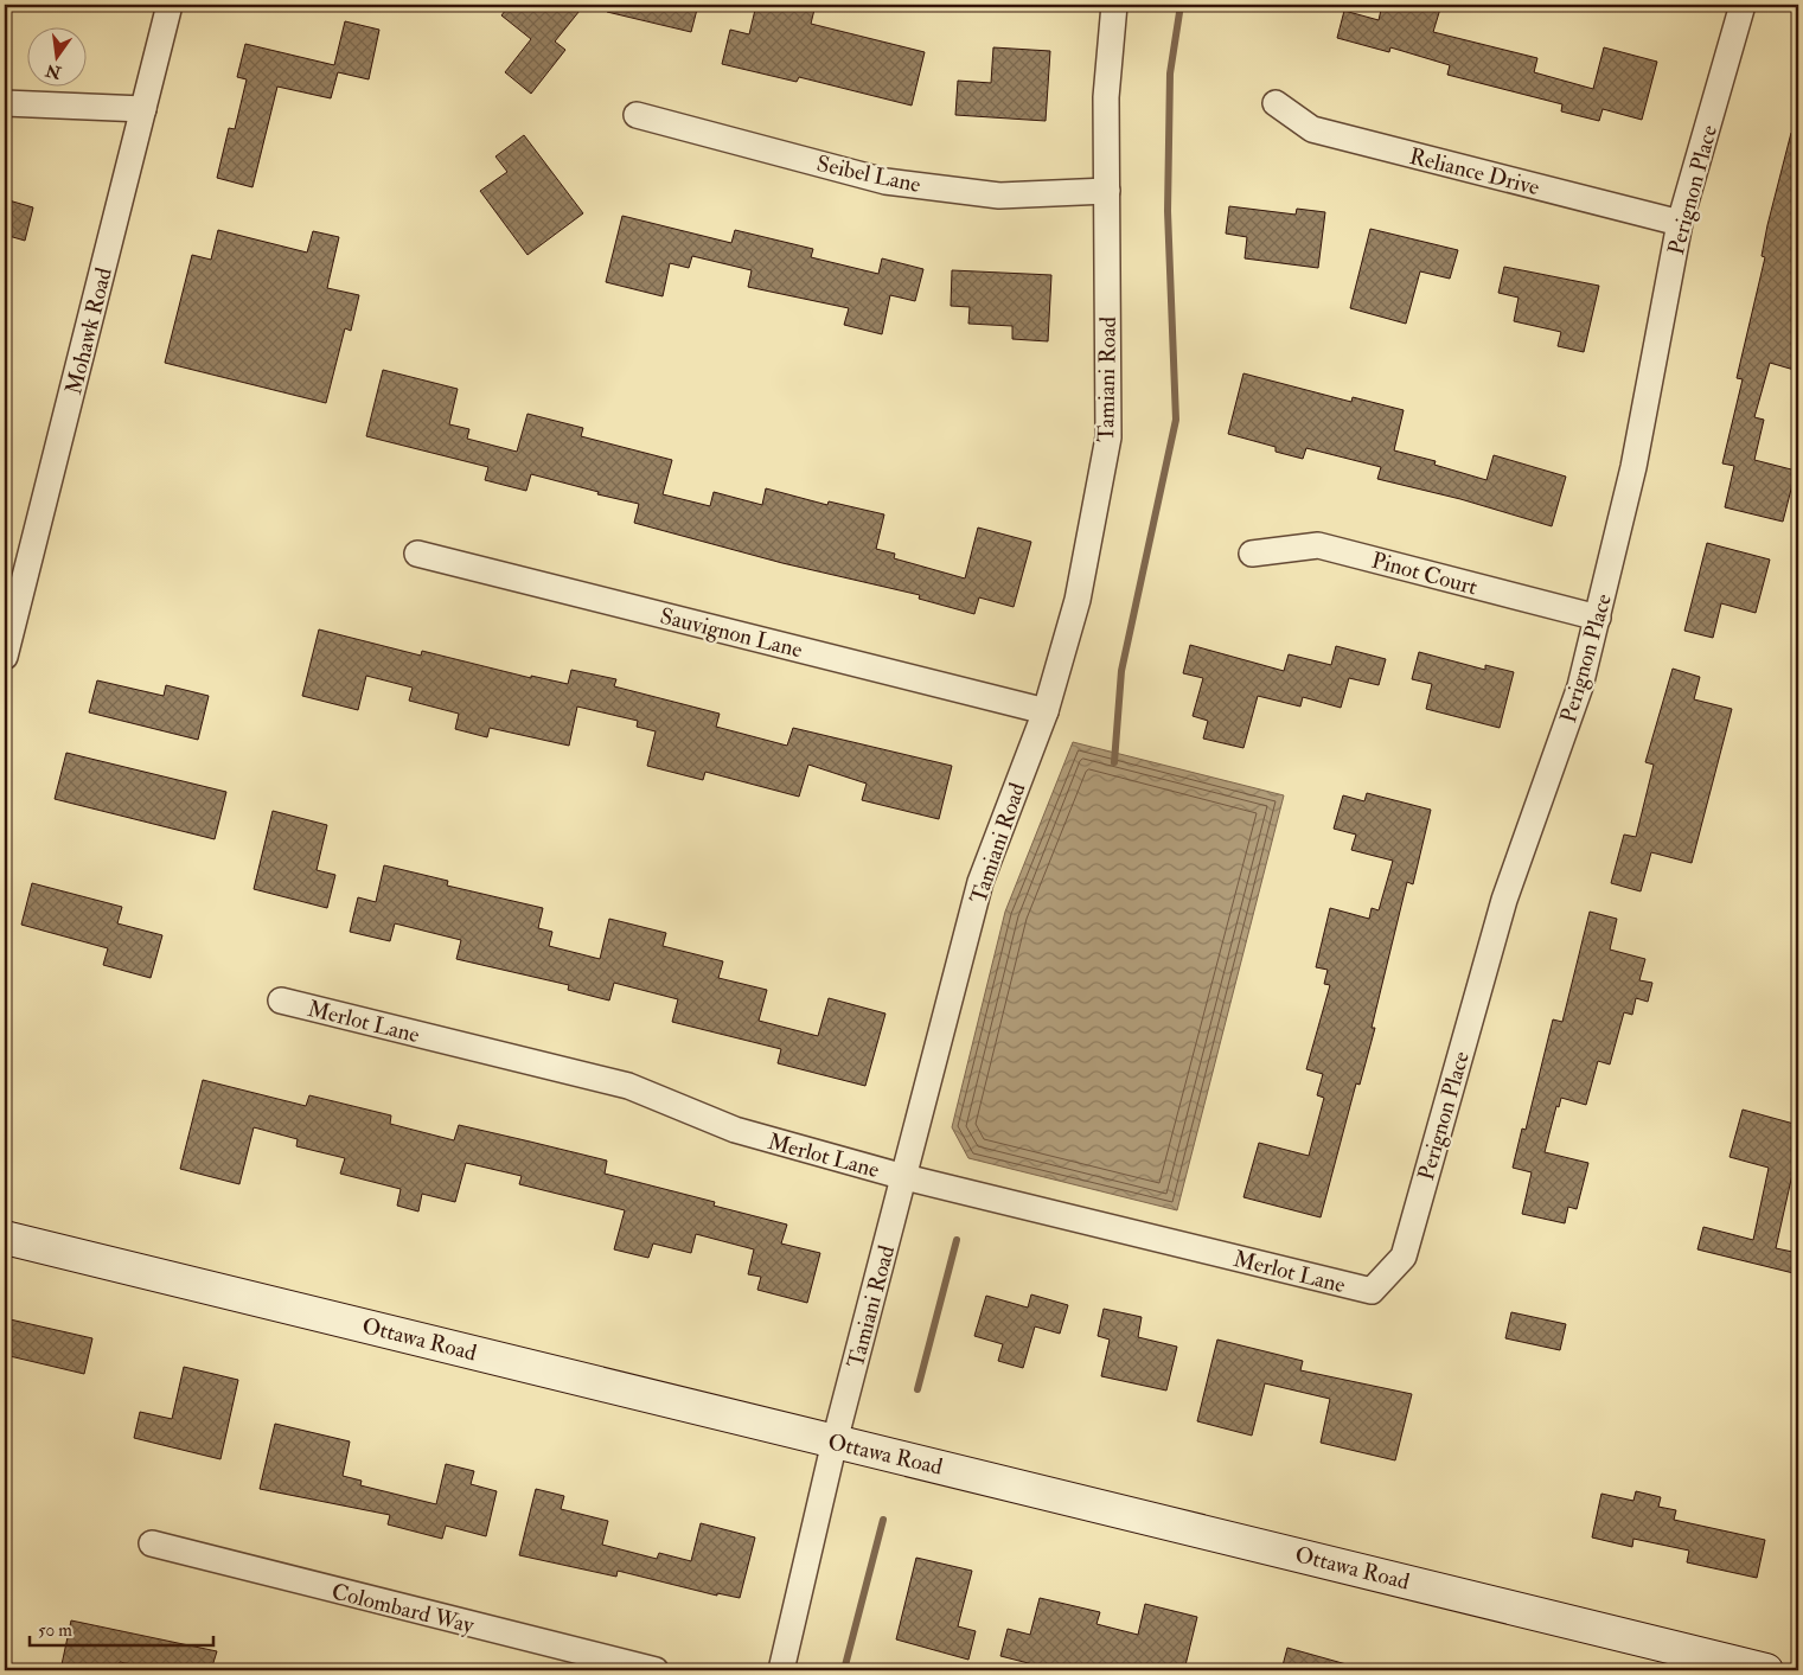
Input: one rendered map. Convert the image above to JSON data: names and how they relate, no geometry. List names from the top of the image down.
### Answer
{
  "streets": {
    "street": [
      "Reliance Drive",
      "Seibel Lane",
      "Perignon Place",
      "Mohawk Road",
      "Tamiani Road",
      "Pinot Court",
      "Sauvignon Lane",
      "Merlot Lane",
      "Ottawa Road",
      "Colombard Way"
    ]
  },
  "crossings": [
    ["Reliance Drive", "Perignon Place"],
    ["Seibel Lane", "Tamiani Road"],
    ["Perignon Place", "Pinot Court"],
    ["Perignon Place", "Merlot Lane"],
    ["Tamiani Road", "Sauvignon Lane"],
    ["Tamiani Road", "Merlot Lane"],
    ["Tamiani Road", "Ottawa Road"]
  ],
  "scale_bar": "50 m",
  "north": "bottom"
}
